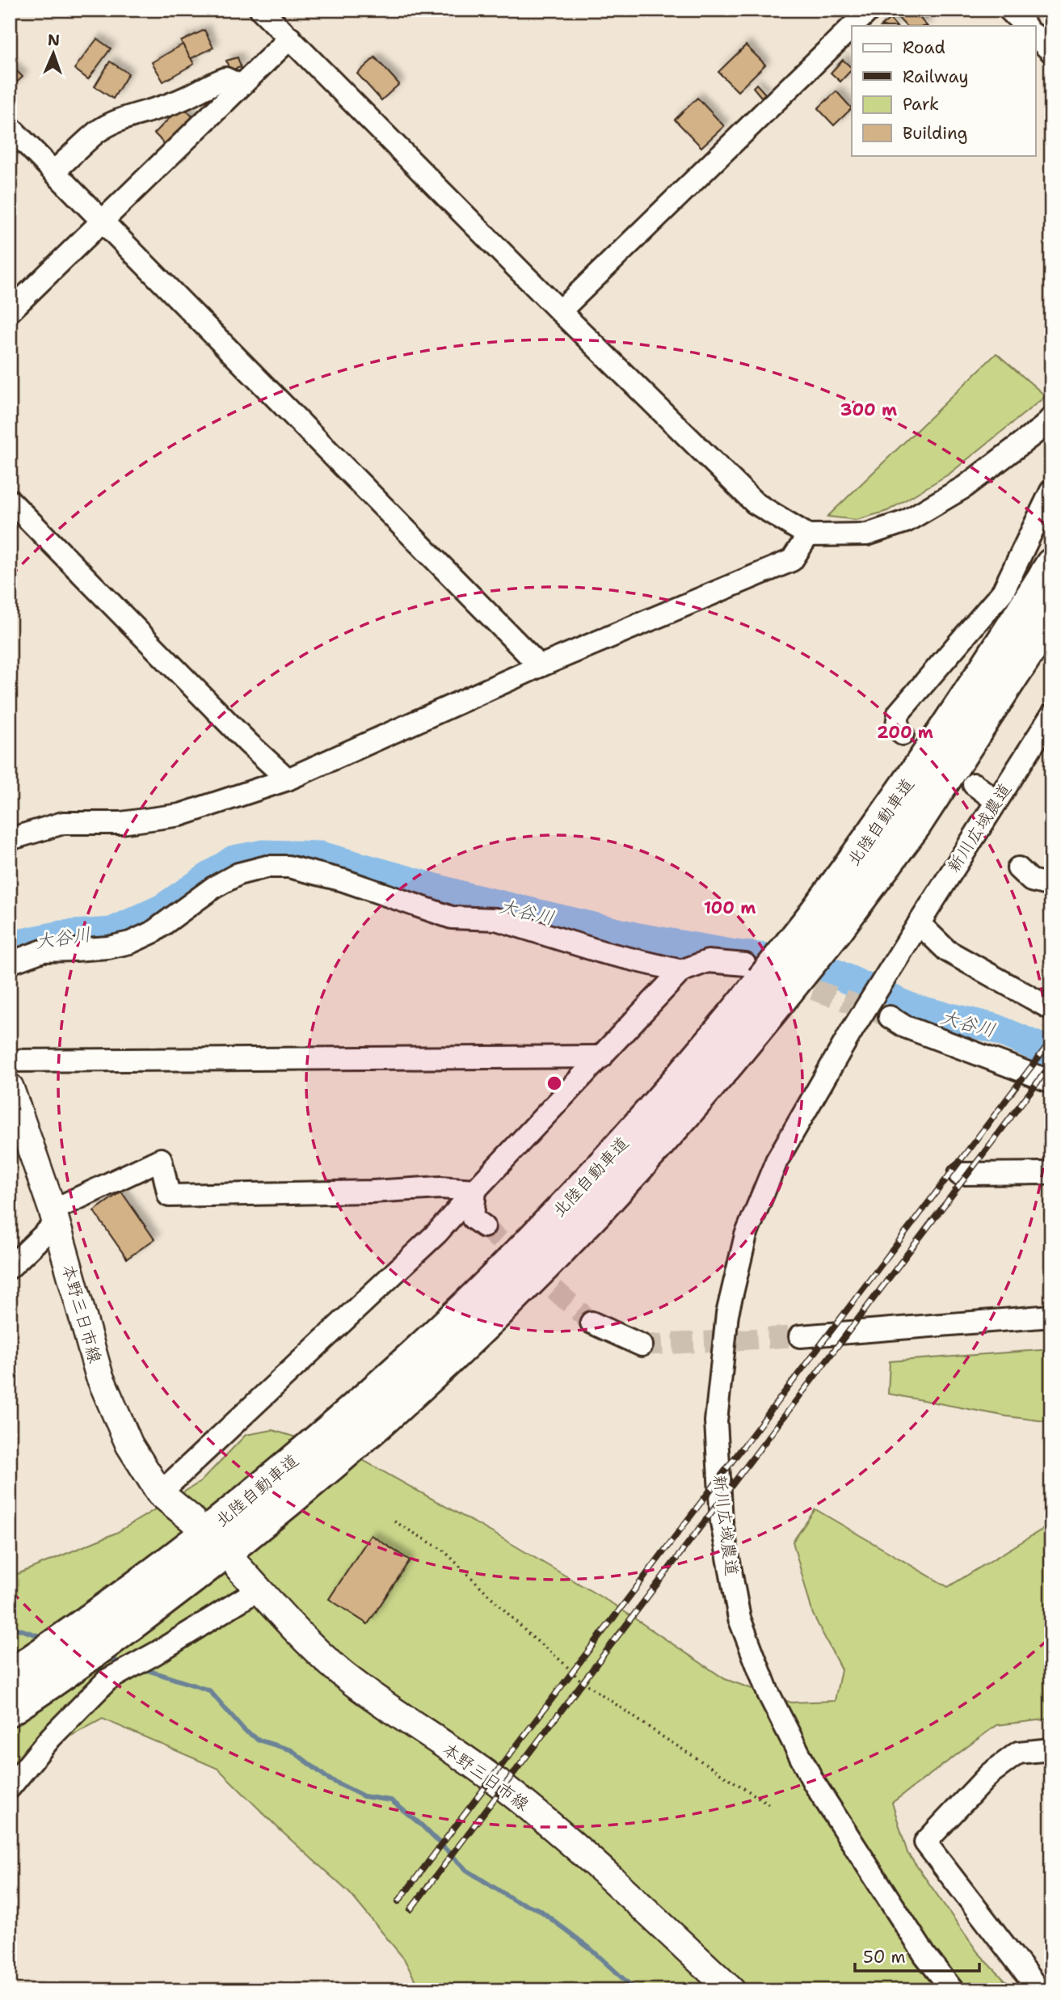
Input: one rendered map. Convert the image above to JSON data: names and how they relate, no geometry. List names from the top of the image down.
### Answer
{
  "streets": {
    "highway": ["北陸自動車道"],
    "main road": ["本野三日市線"],
    "street": ["新川広域農道"]
  },
  "water": ["大谷川"],
  "legend": [
    "Road",
    "Railway",
    "Park",
    "Building"
  ],
  "scale_bar": "50 m",
  "north": "top",
  "rings": ["300 m", "200 m", "100 m"]
}
